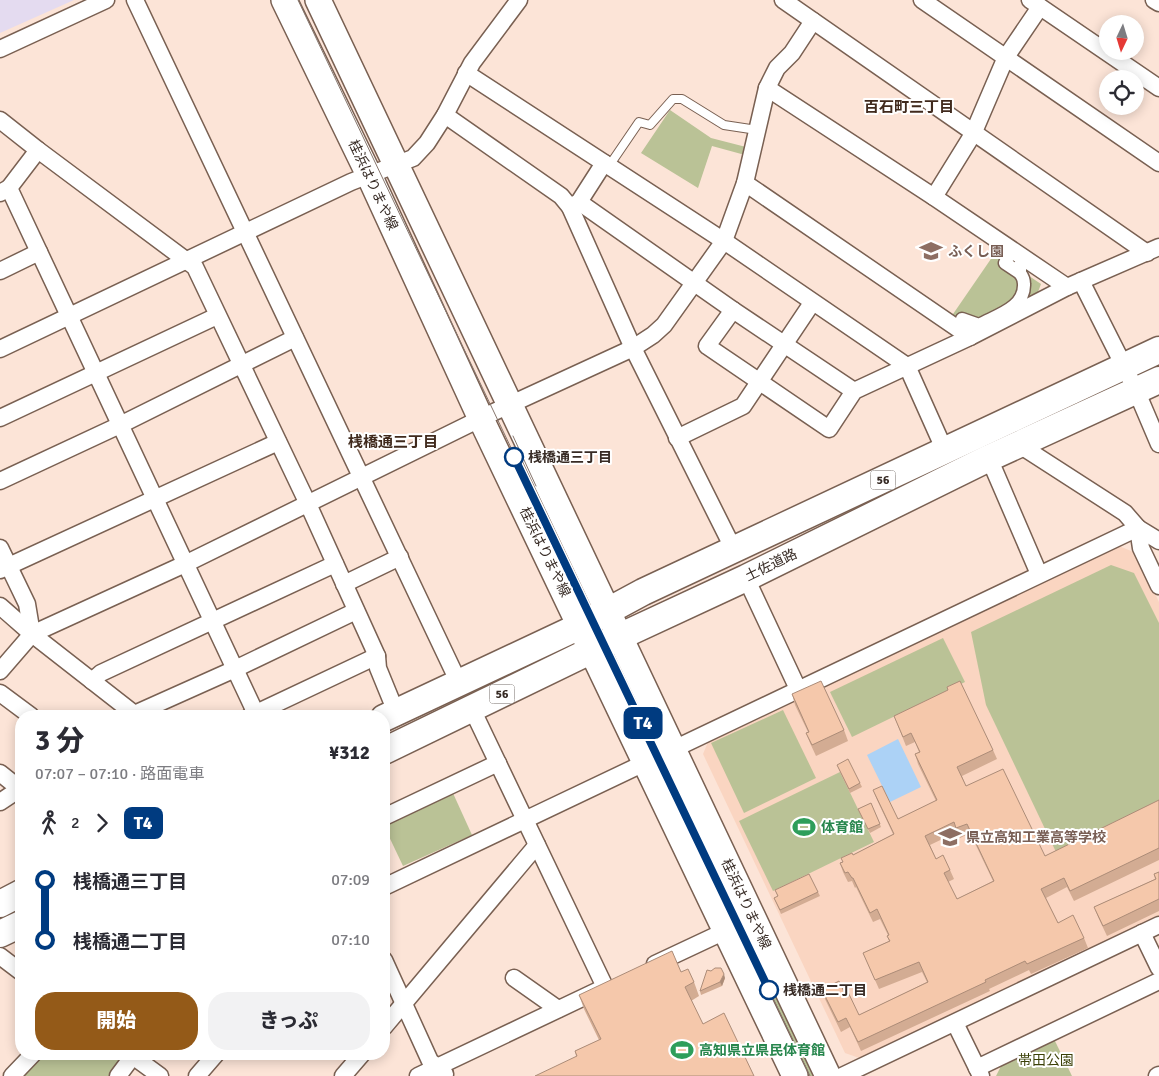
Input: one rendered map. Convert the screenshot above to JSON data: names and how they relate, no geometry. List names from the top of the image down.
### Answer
{
  "streets": {
    "highway": ["56", "土佐道路"],
    "main road": ["桂浜はりまや線"]
  },
  "crossings": [
    ["桂浜はりまや線", "56"],
    ["桂浜はりまや線", "土佐道路"]
  ],
  "districts": ["百石町三丁目", "桟橋通三丁目"],
  "parks": ["帯田公園"],
  "places": {
    "school or university": ["ふくし園", "県立高知工業高等学校"],
    "other": ["桟橋通三丁目", "桟橋通二丁目"],
    "sports": ["体育館", "高知県立県民体育館"]
  },
  "lines": ["tram line T4"],
  "north": "bottom",
  "page": {
    "on_map": "T4",
    "heading": ["3 分", "07:07 – 07:10 · 路面電車", "¥312"],
    "legs": ["2", "T4"],
    "list": [
      {
        "name": "桟橋通三丁目",
        "value": "07:09"
      },
      {
        "name": "桟橋通二丁目",
        "value": "07:10"
      }
    ],
    "buttons": ["開始", "きっぷ"]
  }
}
